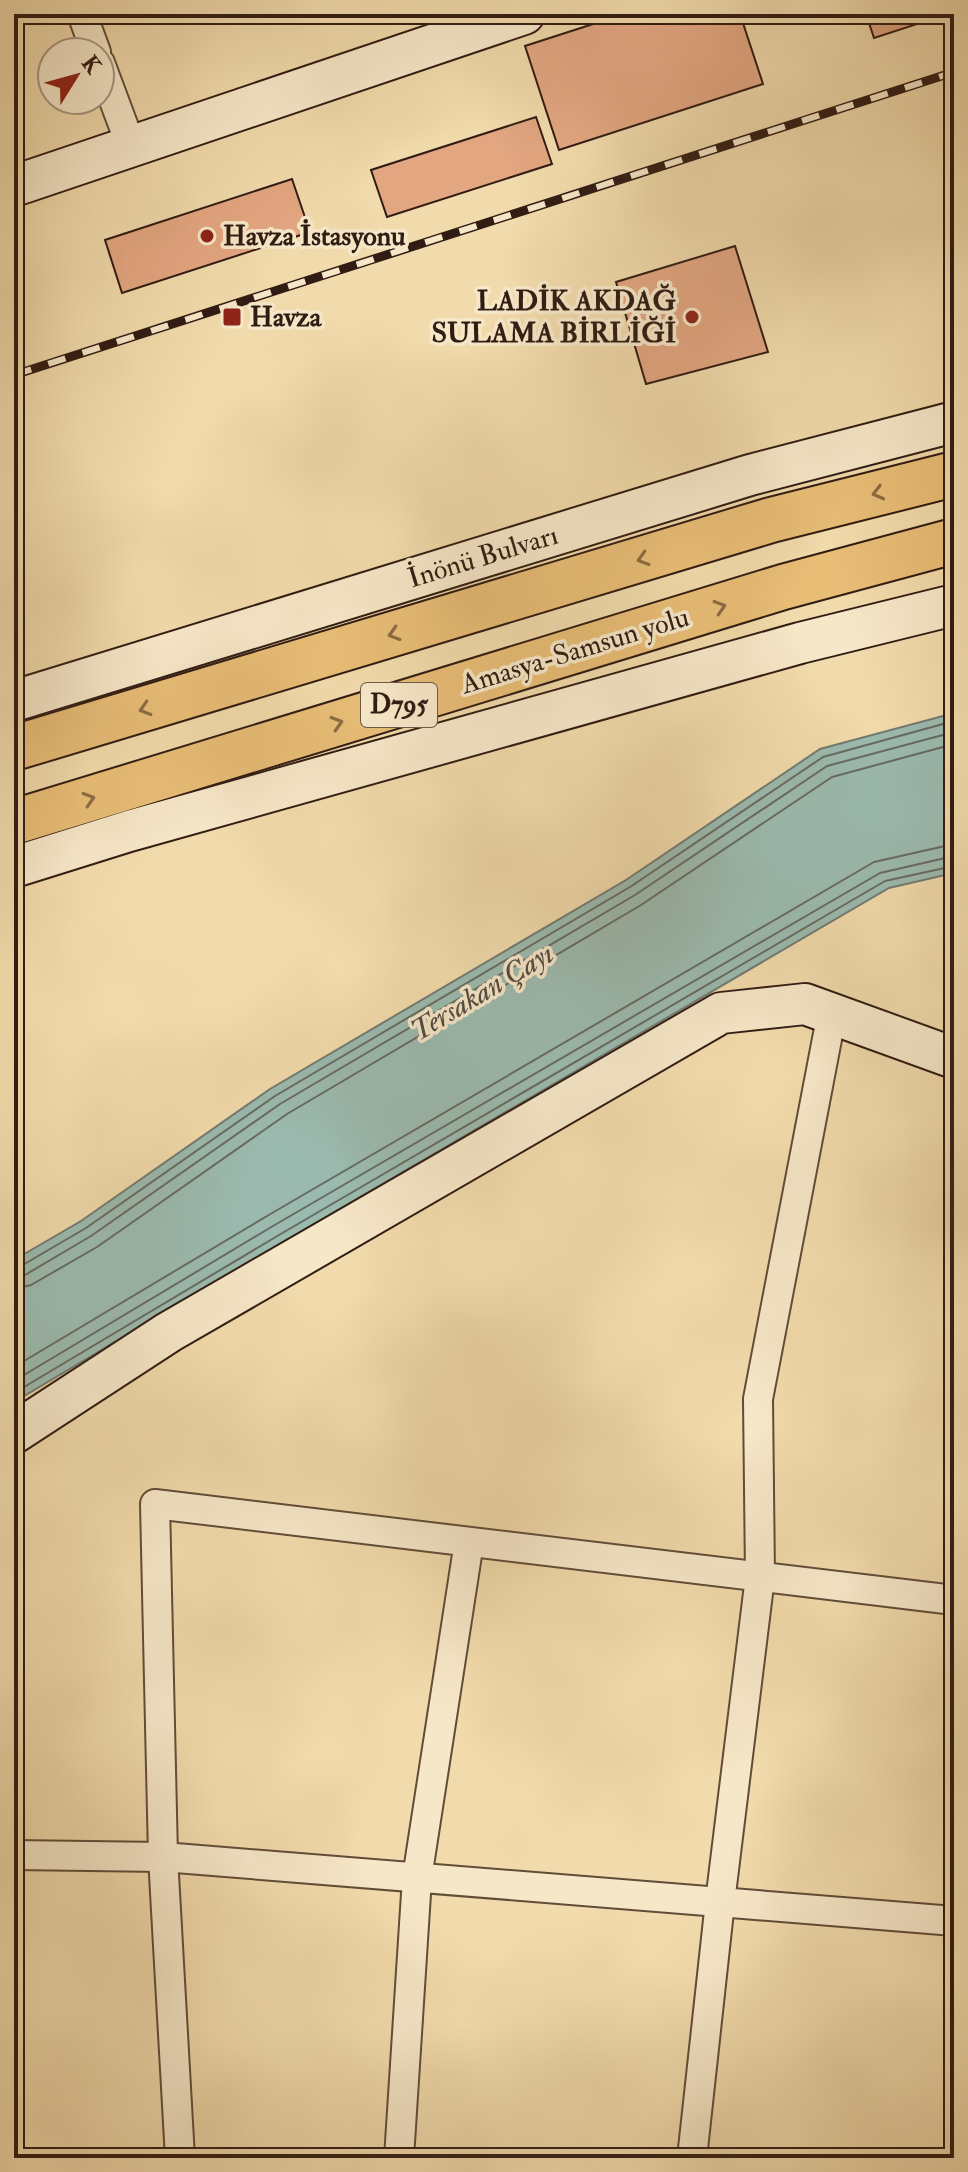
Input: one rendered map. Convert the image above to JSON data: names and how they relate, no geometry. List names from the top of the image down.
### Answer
{
  "streets": {
    "highway": ["Amasya-Samsun yolu", "D795"],
    "main road": ["İnönü Bulvarı"]
  },
  "water": ["Tersakan Çayı"],
  "places": {
    "other": ["Havza İstasyonu", "LADİK AKDAĞ SULAMA BİRLİĞİ"],
    "transit": ["Havza"]
  },
  "north": "top right"
}
